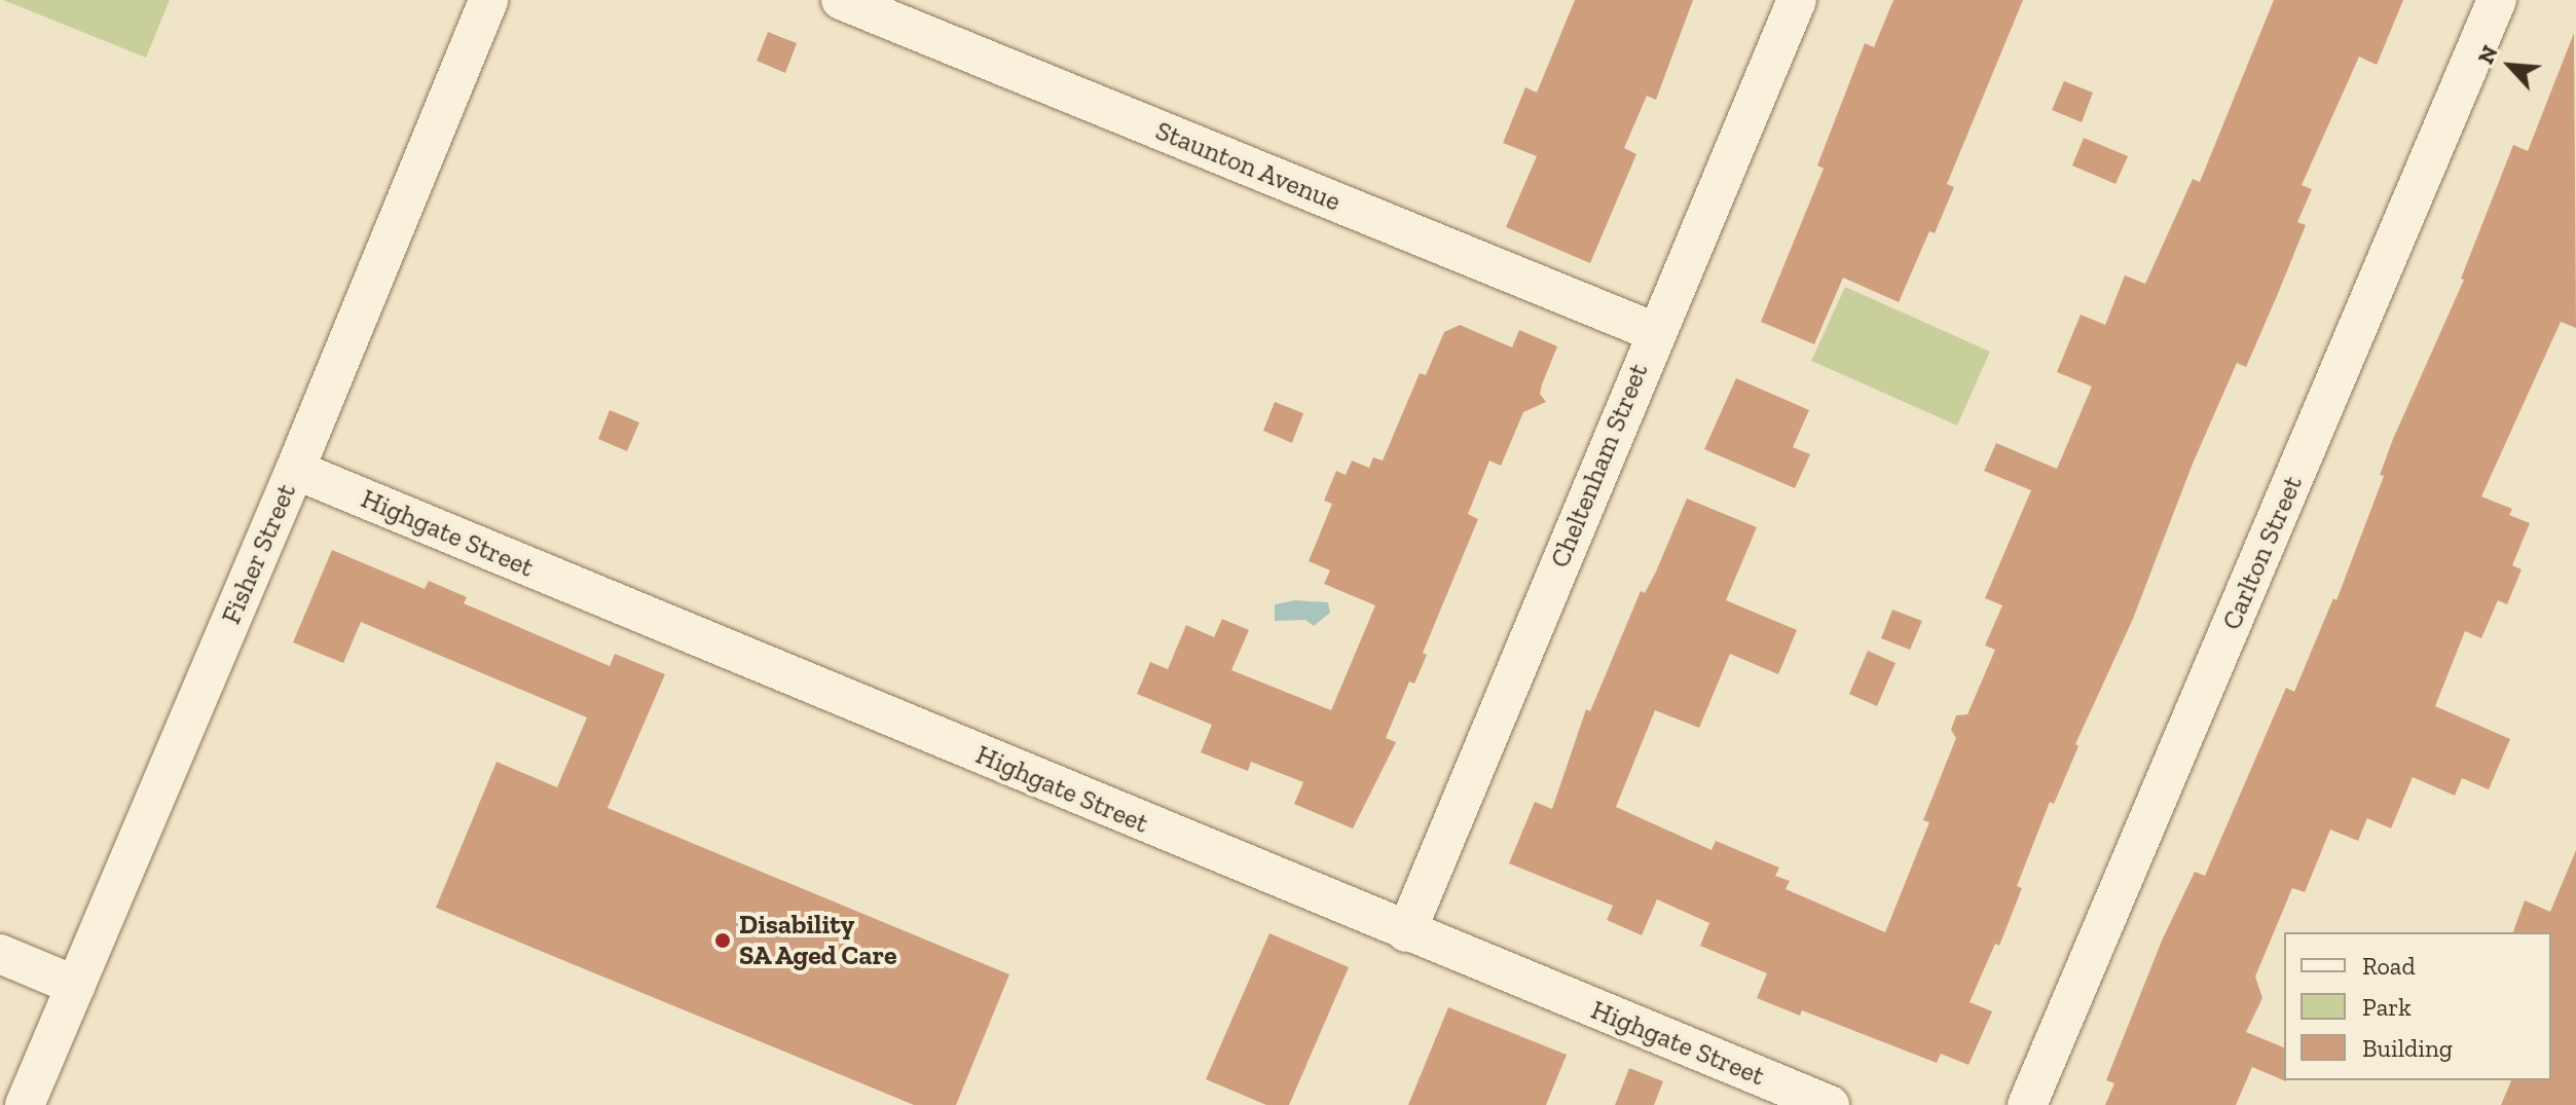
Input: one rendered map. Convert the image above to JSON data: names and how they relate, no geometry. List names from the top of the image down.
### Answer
{
  "streets": {
    "street": [
      "Staunton Avenue",
      "Cheltenham Street",
      "Highgate Street",
      "Carlton Street",
      "Fisher Street"
    ]
  },
  "crossings": [
    ["Staunton Avenue", "Cheltenham Street"],
    ["Cheltenham Street", "Highgate Street"],
    ["Highgate Street", "Fisher Street"]
  ],
  "places": ["Disability SA Aged Care"],
  "legend": ["Road", "Park", "Building"],
  "north": "top left"
}
